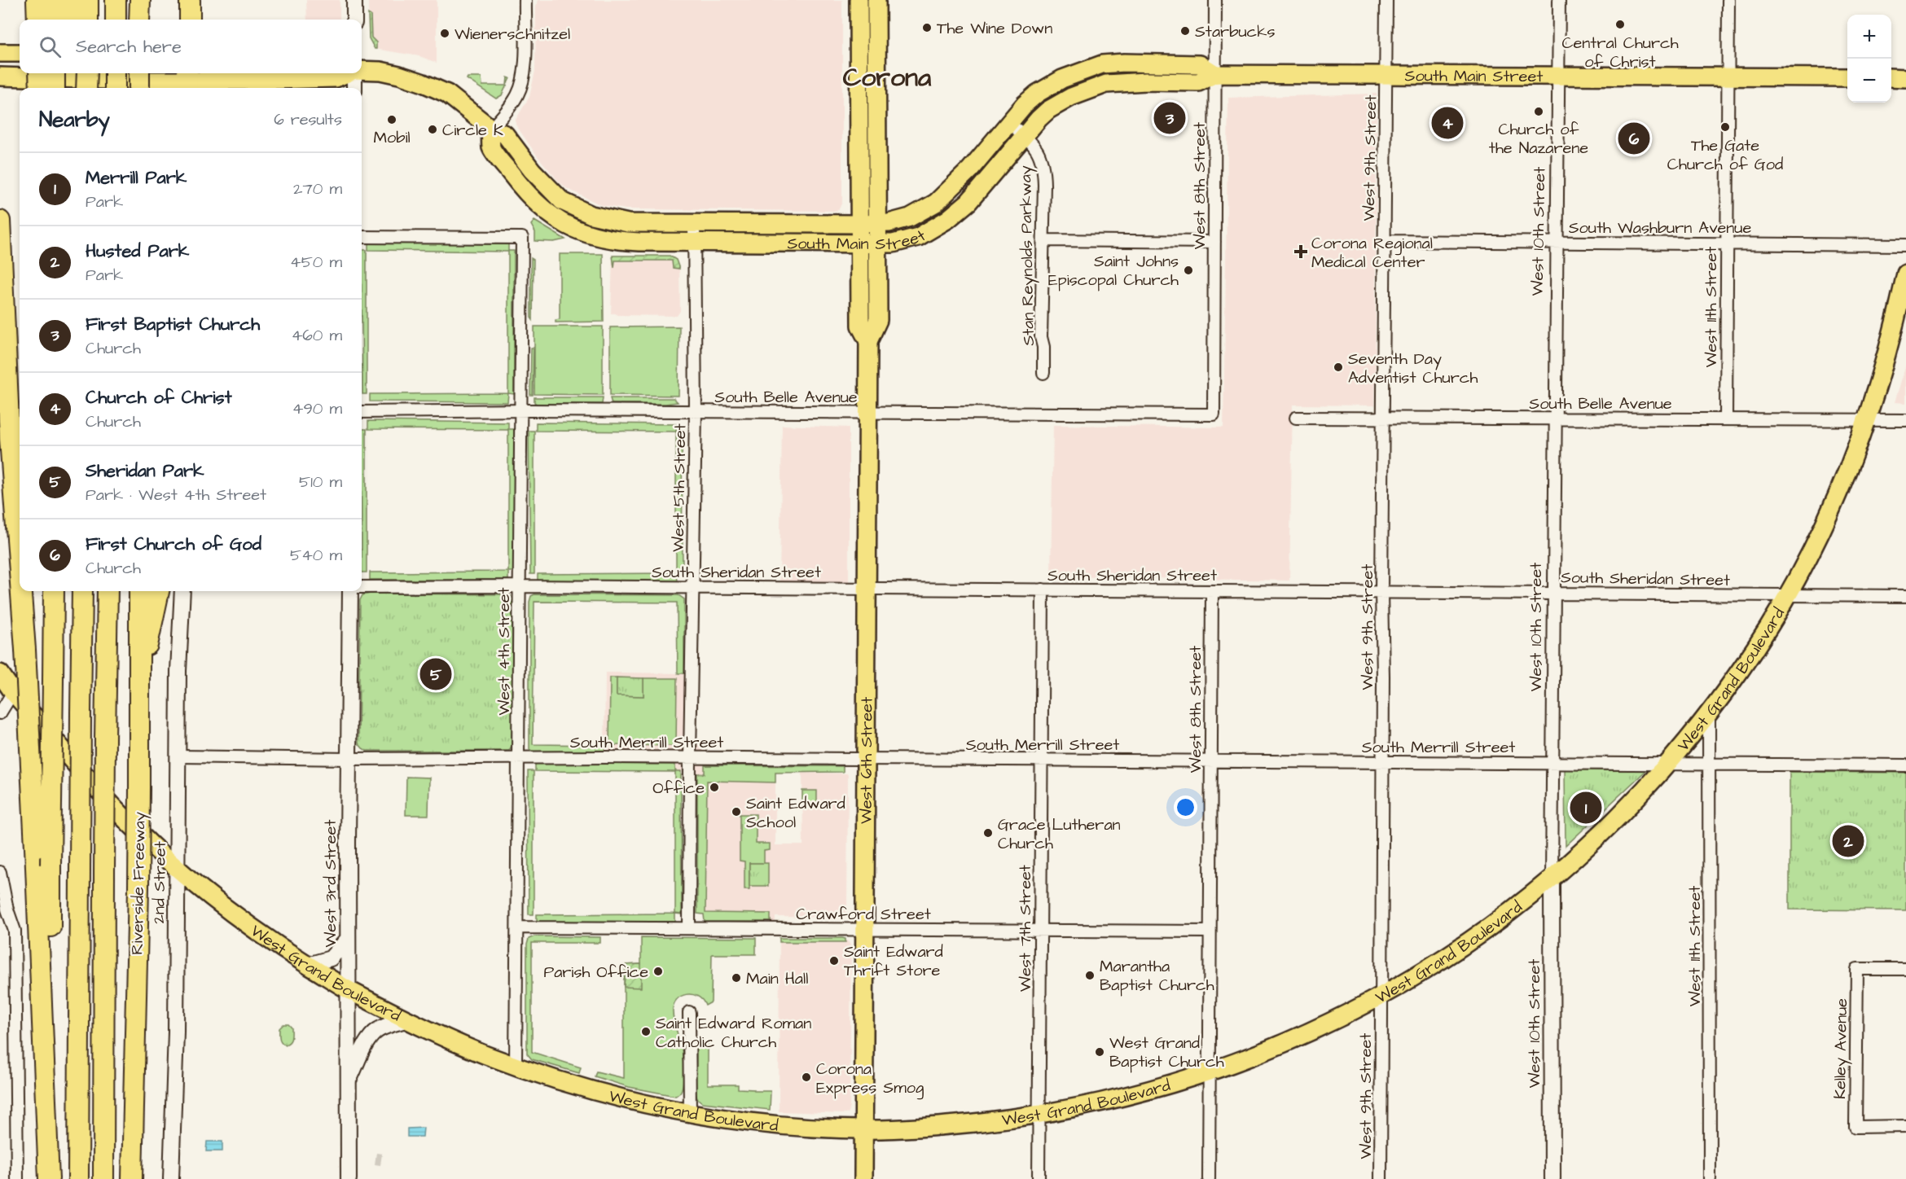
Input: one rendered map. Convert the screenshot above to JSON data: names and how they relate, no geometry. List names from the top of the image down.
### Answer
{
  "streets": {
    "highway": ["Riverside Freeway"],
    "main road": ["South Main Street", "West Grand Boulevard", "West 6th Street"],
    "street": [
      "West 9th Street",
      "West 8th Street",
      "South Washburn Avenue",
      "West 10th Street",
      "Stan Reynolds Parkway",
      "West 11th Street",
      "South Belle Avenue",
      "West 5th Street",
      "South Sheridan Street",
      "West 4th Street",
      "South Merrill Street",
      "2nd Street",
      "West 3rd Street",
      "Crawford Street",
      "West 7th Street",
      "Kelley Avenue"
    ]
  },
  "crossings": [
    ["South Main Street", "West 9th Street"],
    ["South Main Street", "West 8th Street"],
    ["South Main Street", "West 10th Street"],
    ["South Main Street", "Stan Reynolds Parkway"],
    ["South Main Street", "West 11th Street"],
    ["South Main Street", "West 5th Street"],
    ["South Main Street", "West 6th Street"],
    ["West 9th Street", "South Washburn Avenue"],
    ["West 9th Street", "South Belle Avenue"],
    ["West 9th Street", "South Sheridan Street"],
    ["West 9th Street", "West Grand Boulevard"],
    ["West 9th Street", "South Merrill Street"],
    ["West 8th Street", "South Belle Avenue"],
    ["West 8th Street", "South Sheridan Street"],
    ["West 8th Street", "West Grand Boulevard"],
    ["West 8th Street", "South Merrill Street"],
    ["West 8th Street", "Crawford Street"],
    ["South Washburn Avenue", "West 10th Street"],
    ["South Washburn Avenue", "West 11th Street"],
    ["West 10th Street", "South Belle Avenue"],
    ["West 10th Street", "South Sheridan Street"],
    ["West 10th Street", "West Grand Boulevard"],
    ["West 10th Street", "South Merrill Street"],
    ["West 11th Street", "South Belle Avenue"],
    ["West 11th Street", "West Grand Boulevard"],
    ["West 11th Street", "South Merrill Street"],
    ["South Belle Avenue", "West 5th Street"],
    ["South Belle Avenue", "West 4th Street"],
    ["South Belle Avenue", "West Grand Boulevard"],
    ["South Belle Avenue", "West 6th Street"],
    ["West 5th Street", "South Sheridan Street"],
    ["West 5th Street", "South Merrill Street"],
    ["West 5th Street", "Crawford Street"],
    ["South Sheridan Street", "West 4th Street"],
    ["South Sheridan Street", "West Grand Boulevard"],
    ["South Sheridan Street", "West 6th Street"],
    ["South Sheridan Street", "West 7th Street"],
    ["West 4th Street", "West Grand Boulevard"],
    ["West 4th Street", "South Merrill Street"],
    ["West 4th Street", "Crawford Street"],
    ["West Grand Boulevard", "South Merrill Street"],
    ["West Grand Boulevard", "West 6th Street"],
    ["West Grand Boulevard", "2nd Street"],
    ["West Grand Boulevard", "West 3rd Street"],
    ["West Grand Boulevard", "West 7th Street"],
    ["South Merrill Street", "West 6th Street"],
    ["South Merrill Street", "2nd Street"],
    ["South Merrill Street", "West 3rd Street"],
    ["South Merrill Street", "West 7th Street"],
    ["West 6th Street", "Crawford Street"],
    ["Crawford Street", "West 7th Street"]
  ],
  "districts": ["Corona"],
  "places": {
    "other": [
      "Central Church of Christ",
      "The Wine Down",
      "Starbucks",
      "Wienerschnitzel",
      "Church of the Nazarene",
      "Mobil",
      "The Gate Church of God",
      "Circle K",
      "Saint Johns Episcopal Church",
      "Seventh Day Adventist Church",
      "Office",
      "Saint Edward School",
      "Grace Lutheran Church",
      "Saint Edward Thrift Store",
      "Parish Office",
      "Marantha Baptist Church",
      "Main Hall",
      "Saint Edward Roman Catholic Church",
      "West Grand Baptist Church",
      "Corona Express Smog"
    ],
    "health": ["Corona Regional Medical Center"]
  },
  "page": {
    "map_buttons": ["+", "−"],
    "search": "Search here",
    "heading": ["Nearby", "6 results"],
    "pins": [
      "3",
      "4",
      "6",
      "5",
      "1",
      "2"
    ],
    "list": [
      {
        "mark": "1",
        "name": "Merrill Park",
        "note": "Park",
        "value": "270 m"
      },
      {
        "mark": "2",
        "name": "Husted Park",
        "note": "Park",
        "value": "450 m"
      },
      {
        "mark": "3",
        "name": "First Baptist Church",
        "note": "Church",
        "value": "460 m"
      },
      {
        "mark": "4",
        "name": "Church of Christ",
        "note": "Church",
        "value": "490 m"
      },
      {
        "mark": "5",
        "name": "Sheridan Park",
        "note": "Park · West 4th Street",
        "value": "510 m"
      },
      {
        "mark": "6",
        "name": "First Church of God",
        "note": "Church",
        "value": "540 m"
      }
    ]
  }
}
